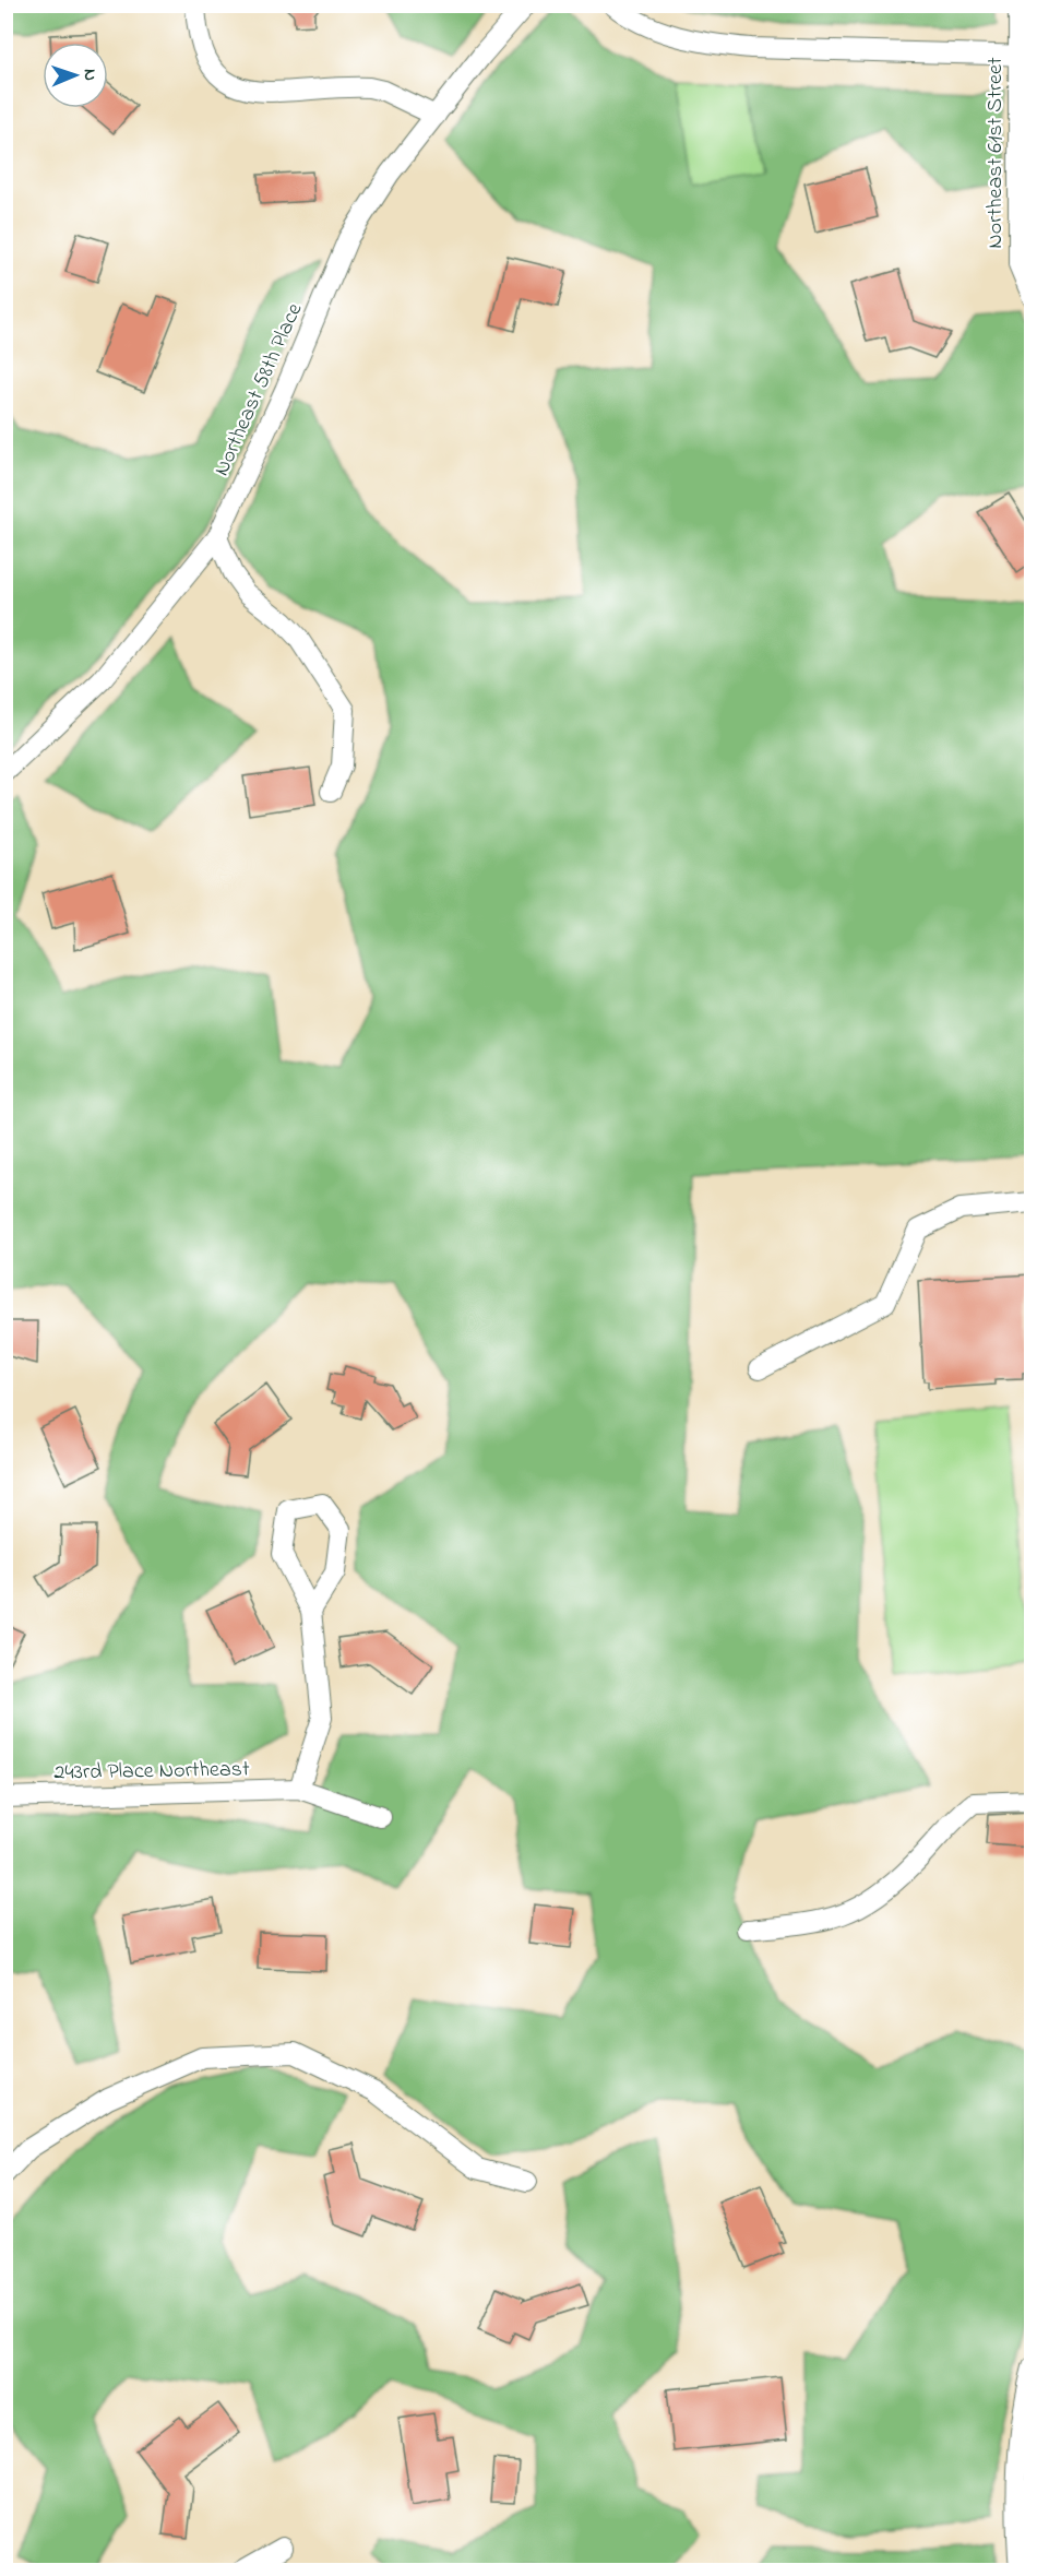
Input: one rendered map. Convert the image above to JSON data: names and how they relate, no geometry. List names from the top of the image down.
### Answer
{
  "streets": {
    "street": ["Northeast 61st Street", "Northeast 58th Place", "243rd Place Northeast"]
  },
  "north": "right"
}
